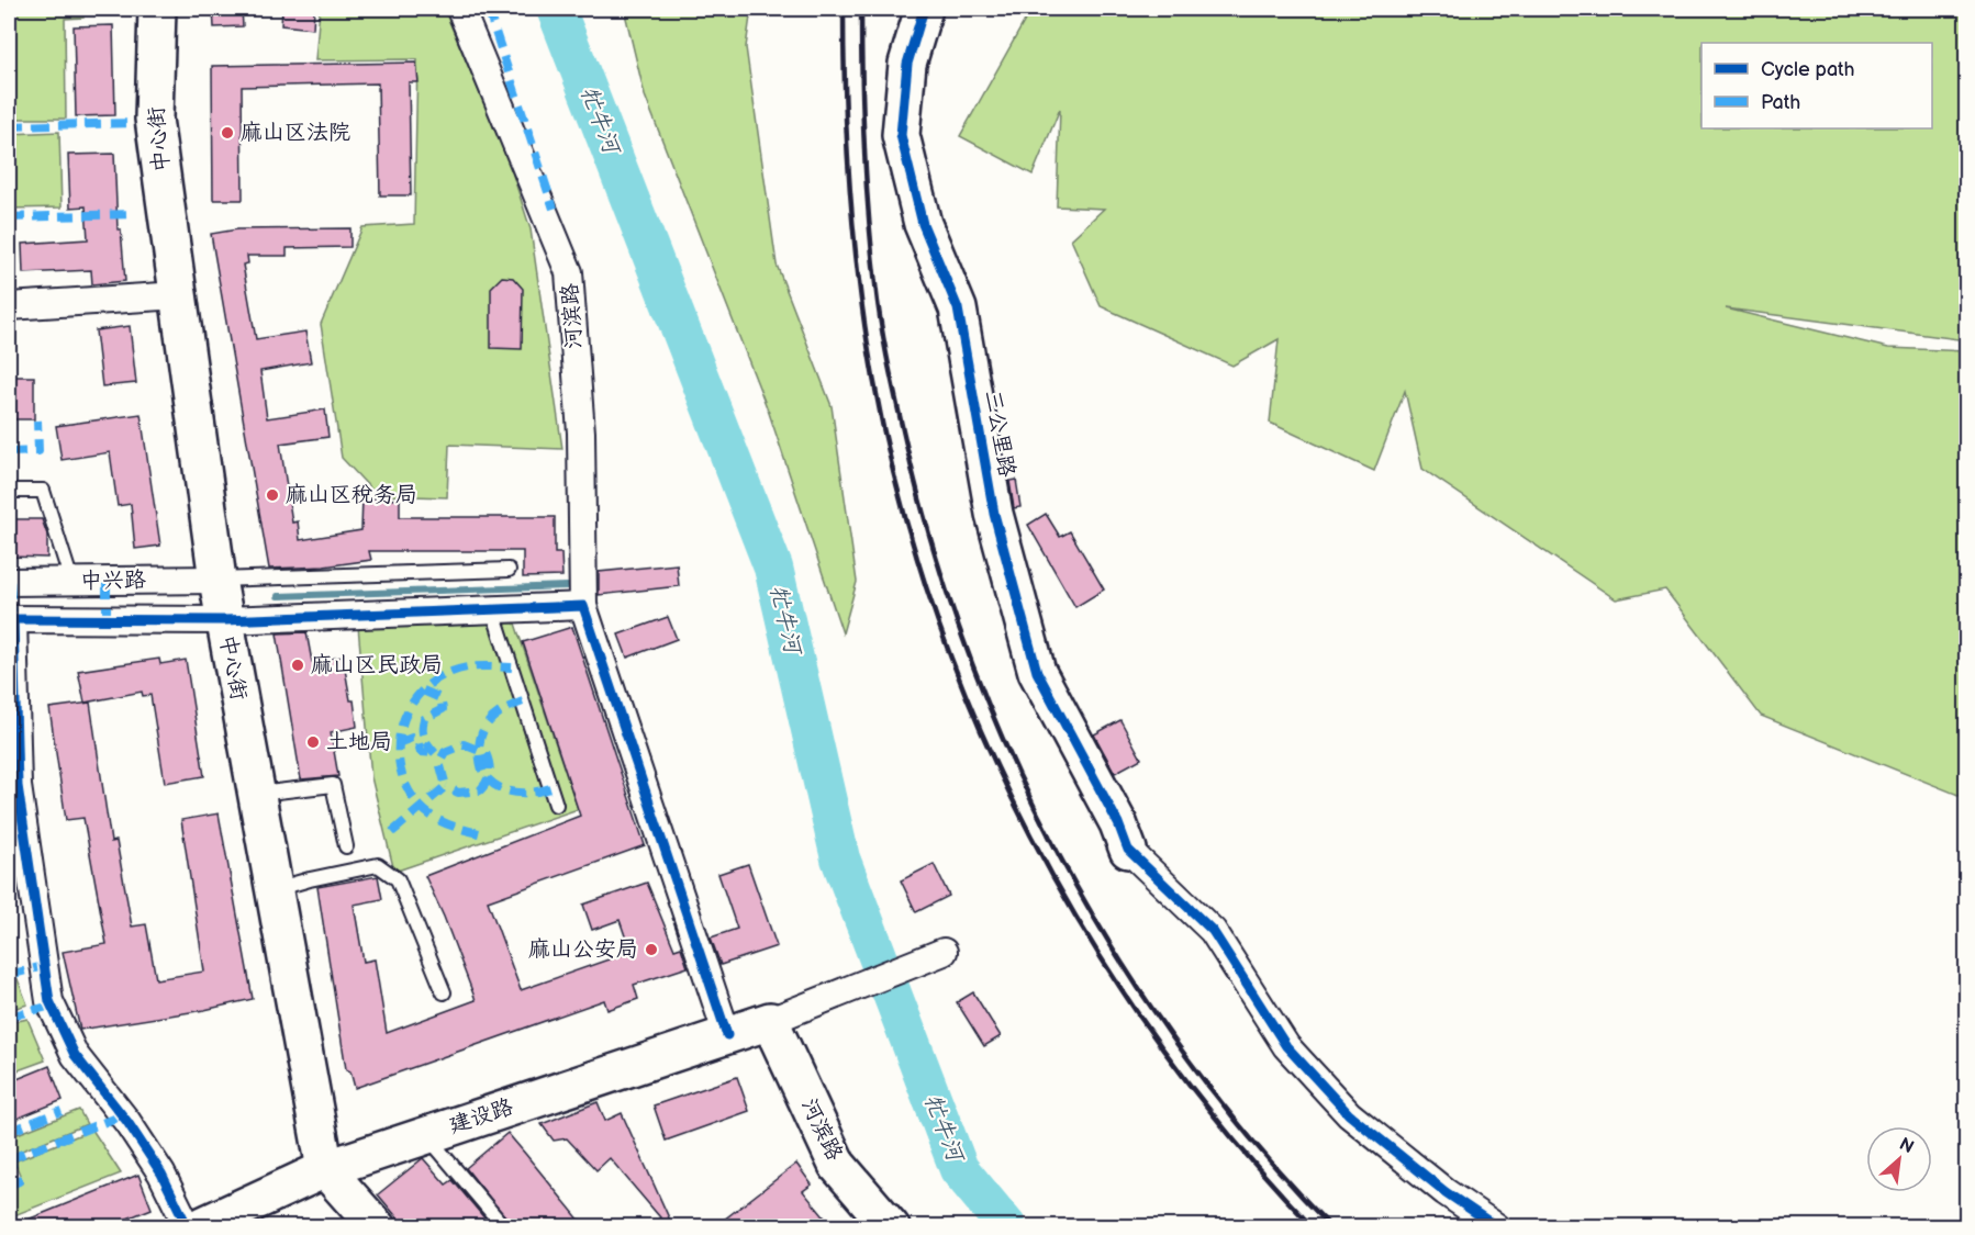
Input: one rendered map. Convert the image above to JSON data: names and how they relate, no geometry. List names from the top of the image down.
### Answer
{
  "streets": {
    "main road": [
      "中心街",
      "河滨路",
      "三公里路",
      "建设路"
    ],
    "street": ["中兴路"]
  },
  "crossings": [
    ["中心街", "中兴路"],
    ["中心街", "建设路"],
    ["河滨路", "建设路"]
  ],
  "water": ["牤牛河"],
  "places": [
    "麻山区法院",
    "麻山区税务局",
    "麻山区民政局",
    "土地局",
    "麻山公安局"
  ],
  "legend": ["Cycle path", "Path"],
  "north": "top right"
}
